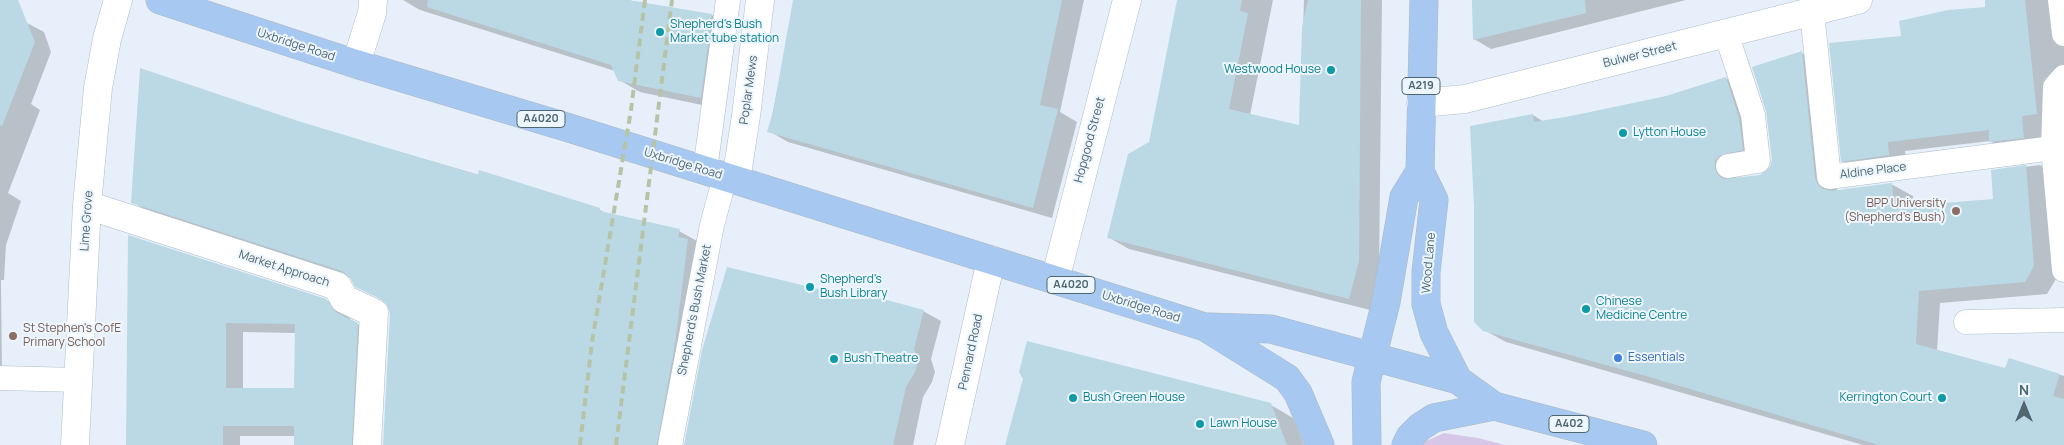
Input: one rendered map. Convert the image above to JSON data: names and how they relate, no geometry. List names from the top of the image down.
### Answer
{
  "streets": {
    "main road": [
      "Uxbridge Road",
      "A219",
      "A4020",
      "Wood Lane",
      "A402"
    ],
    "street": [
      "Bulwer Street",
      "Poplar Mews",
      "Hopgood Street",
      "Lime Grove",
      "Market Approach",
      "Pennard Road"
    ],
    "lane": ["Aldine Place", "Shepherd's Bush Market"]
  },
  "crossings": [
    ["Uxbridge Road", "Poplar Mews"],
    ["Uxbridge Road", "Hopgood Street"],
    ["Uxbridge Road", "Wood Lane"],
    ["Uxbridge Road", "Shepherd's Bush Market"],
    ["Uxbridge Road", "Pennard Road"],
    ["Uxbridge Road", "A402"],
    ["Bulwer Street", "Aldine Place"],
    ["Bulwer Street", "Wood Lane"],
    ["Poplar Mews", "Shepherd's Bush Market"],
    ["Lime Grove", "Market Approach"]
  ],
  "places": [
    "Shepherd's Bush Market tube station",
    "Westwood House",
    "Lytton House",
    "BPP University (Shepherd's Bush)",
    "Shepherd's Bush Library",
    "Chinese Medicine Centre",
    "St Stephen's CofE Primary School",
    "Essentials",
    "Bush Theatre",
    "Bush Green House",
    "Kerrington Court",
    "Lawn House"
  ],
  "north": "top"
}
